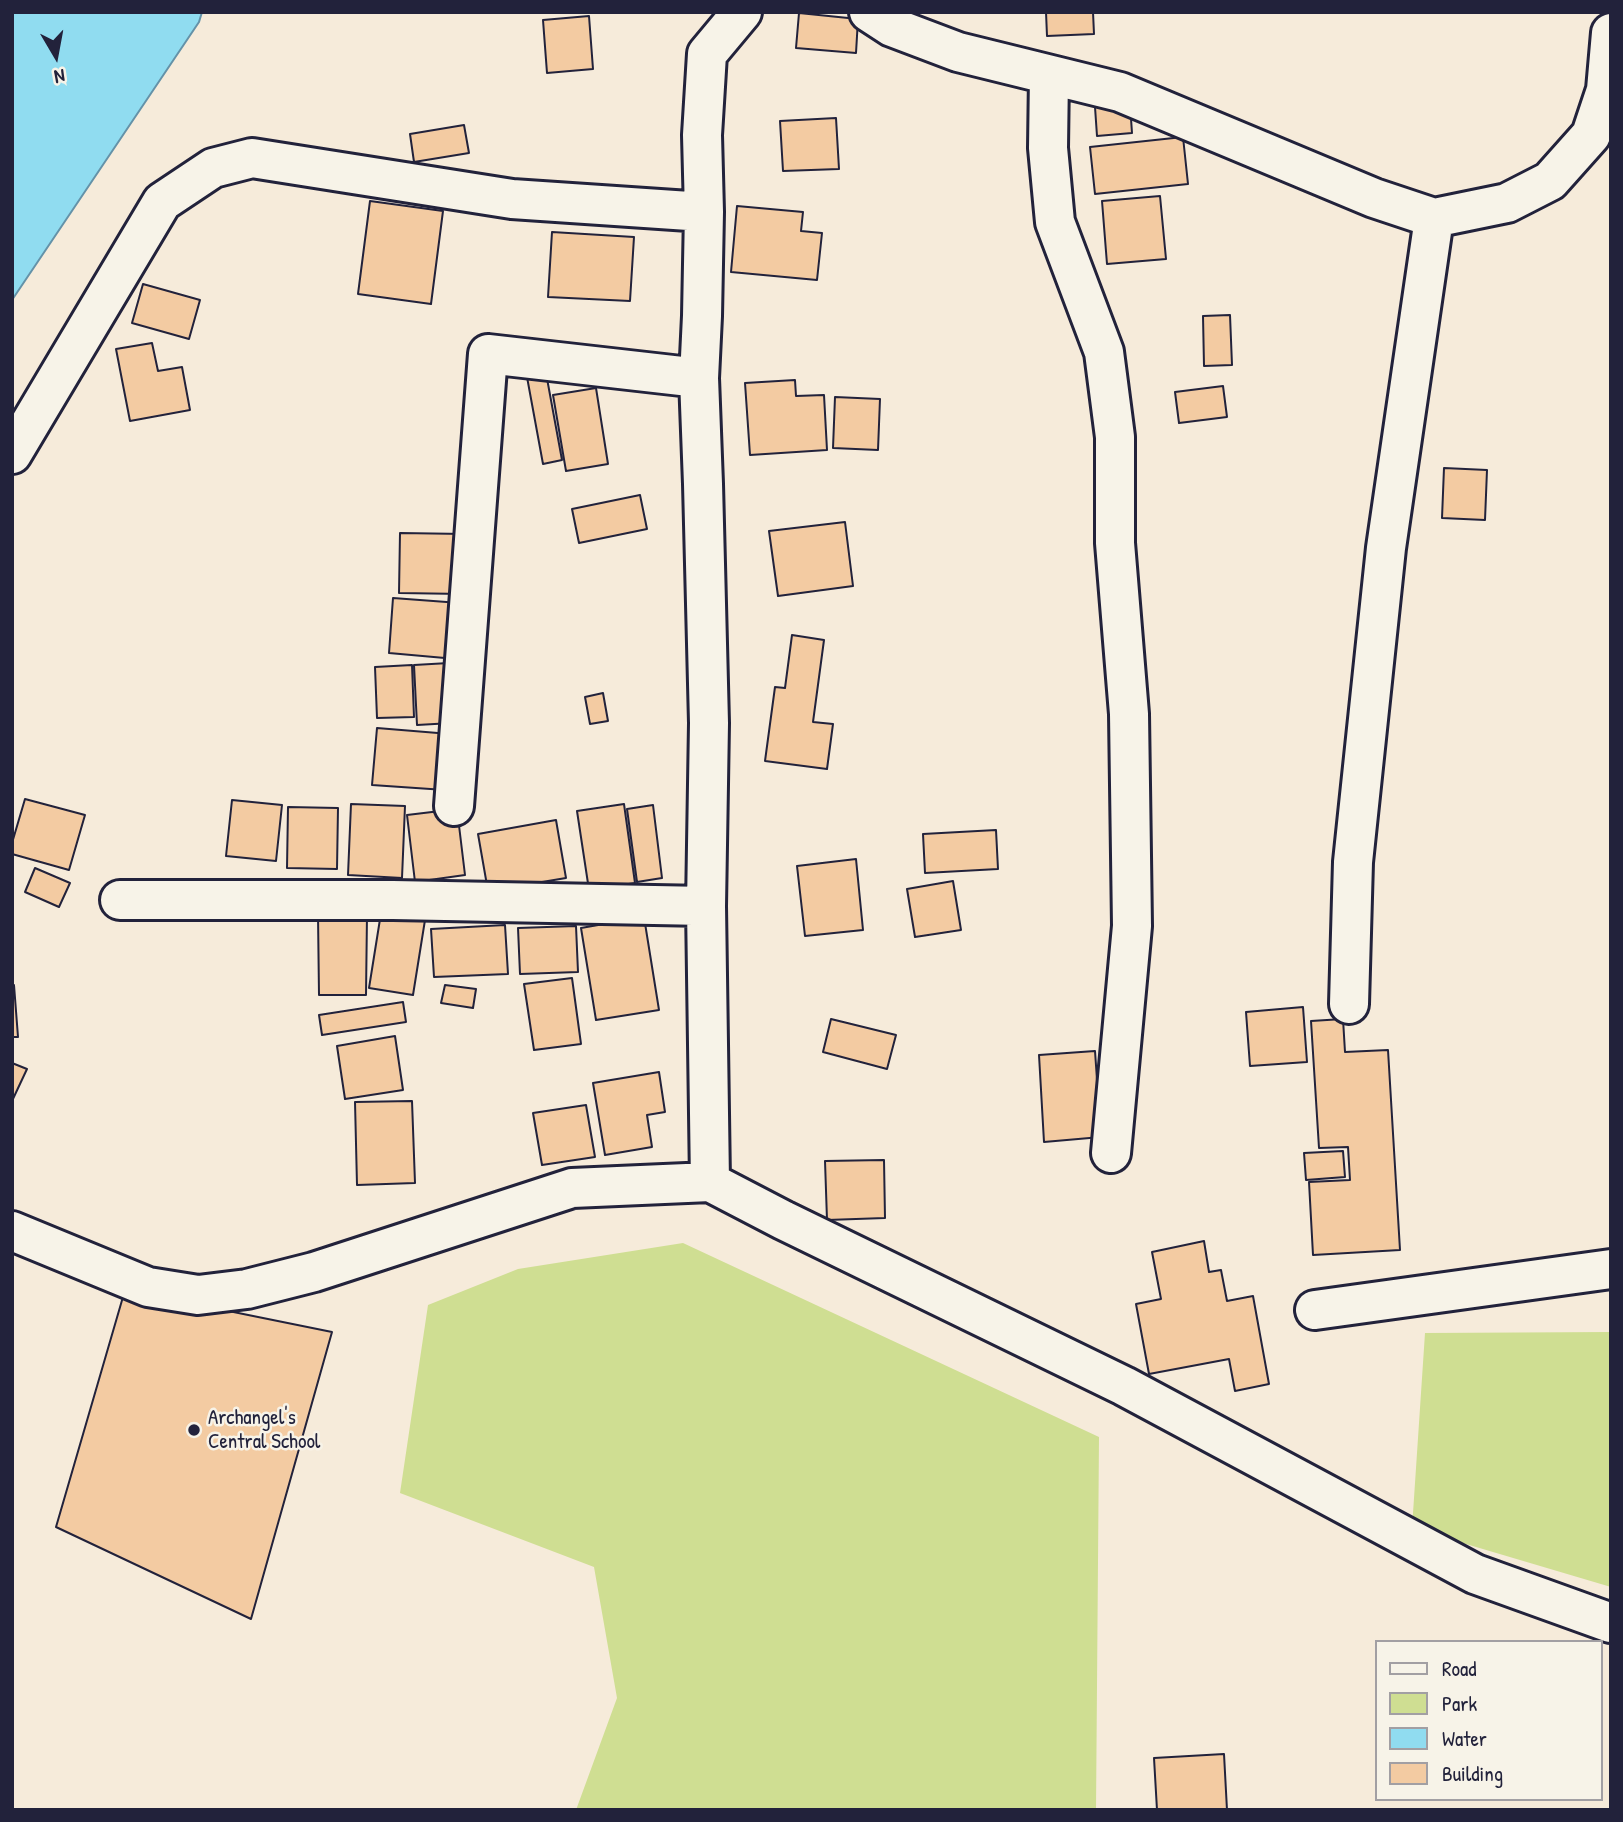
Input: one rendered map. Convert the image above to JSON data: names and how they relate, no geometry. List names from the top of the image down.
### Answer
{
  "places": ["Archangel's Central School"],
  "legend": [
    "Road",
    "Park",
    "Water",
    "Building"
  ],
  "north": "bottom"
}
